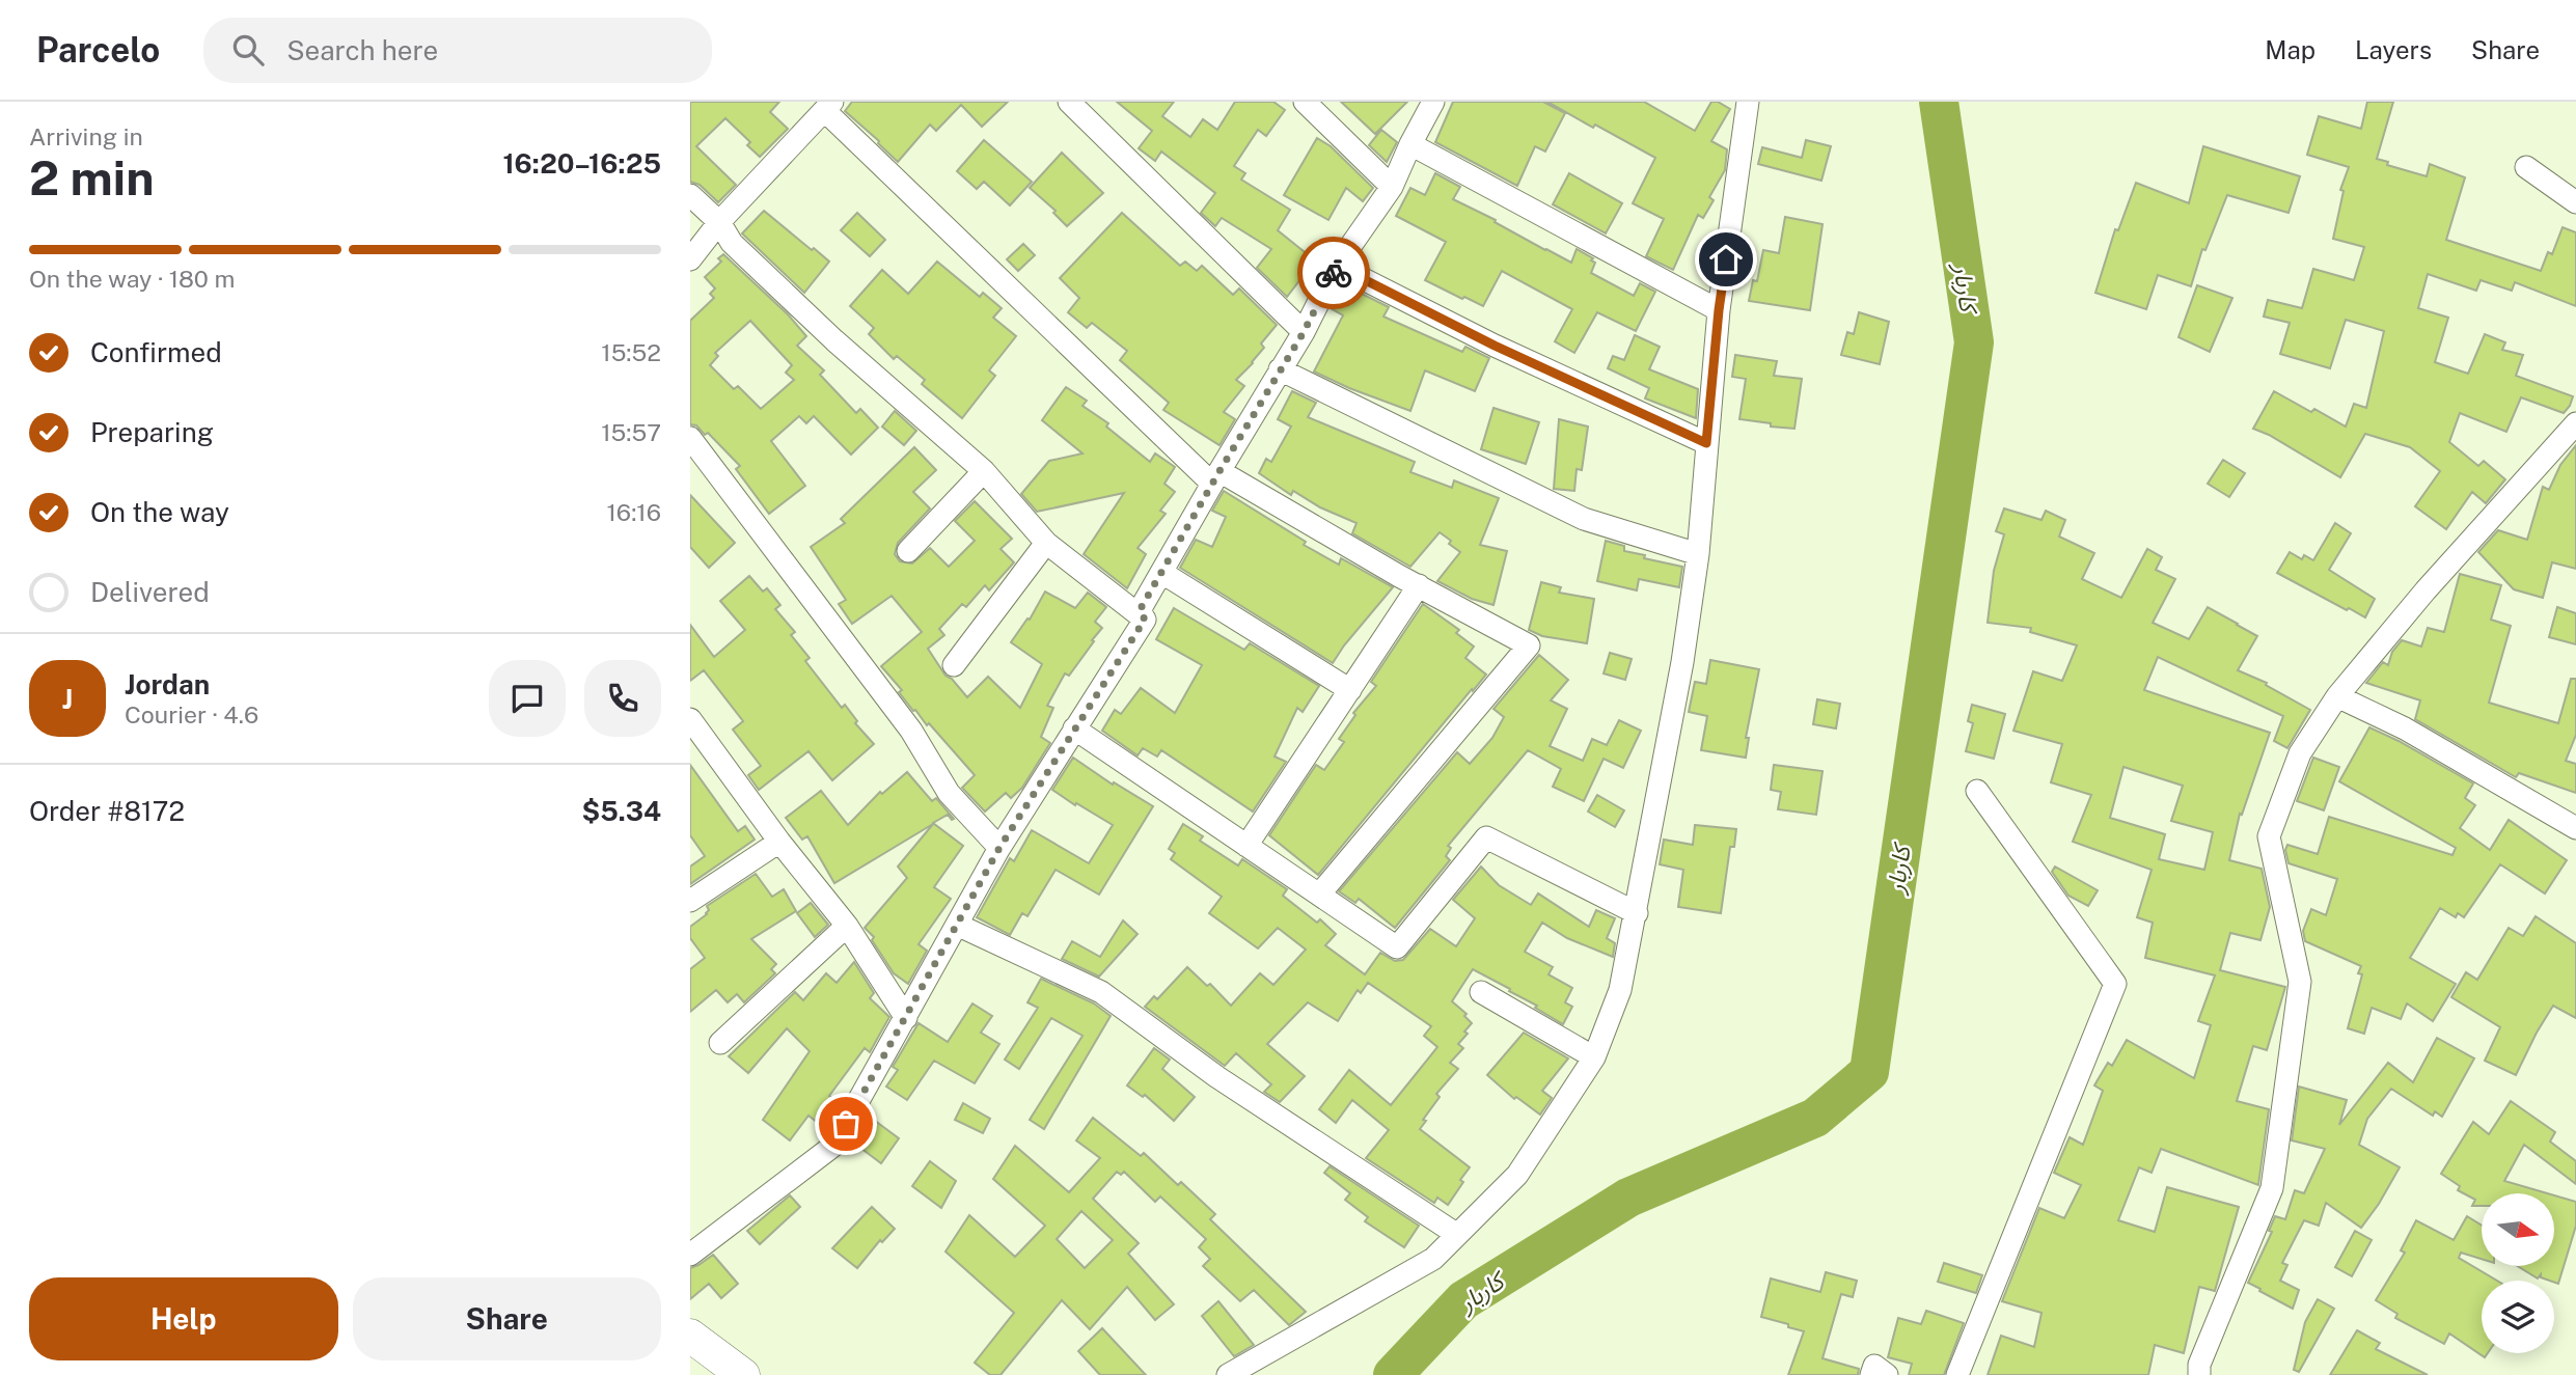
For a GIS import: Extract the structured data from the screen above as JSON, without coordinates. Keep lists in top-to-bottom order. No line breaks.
{"water":["کاربار"],"north":"right","page":{"header":"Parcelo","search":"Search here","nav":["Map","Layers","Share"],"heading":["2 min","Arriving in","16:20–16:25"],"panel":["Jordan","Courier · 4.6","Order #8172","$5.34"],"bar":"On the way · 180 m","list":[["Confirmed","15:52"],["Preparing","15:57"],["On the way","16:16"],"Delivered"],"round":"J","buttons":["Help","Share"]}}
